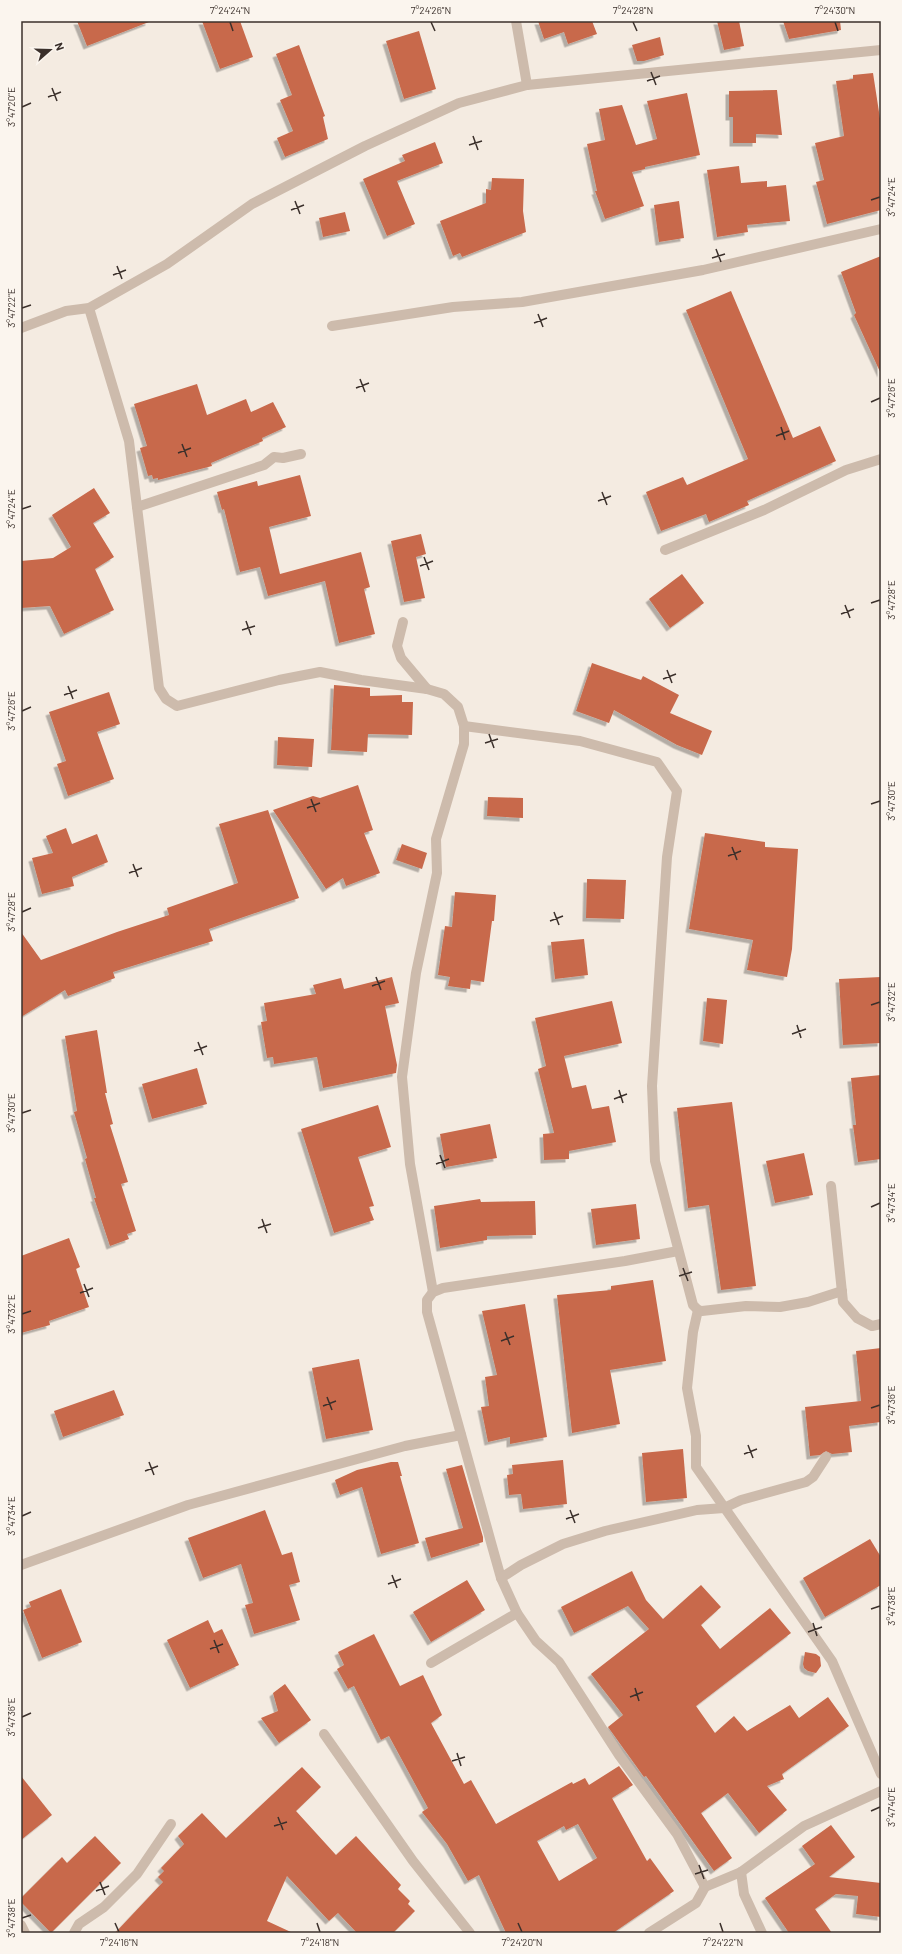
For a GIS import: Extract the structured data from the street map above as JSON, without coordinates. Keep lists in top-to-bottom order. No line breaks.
{"north":"right","coordinates":["7°24'24\"N","7°24'26\"N","7°24'28\"N","7°24'30\"N","3°47'20\"E","3°47'24\"E","3°47'22\"E","3°47'26\"E","3°47'28\"E","3°47'30\"E","3°47'32\"E","3°47'34\"E","3°47'36\"E","3°47'38\"E","3°47'40\"E","7°24'16\"N","7°24'18\"N","7°24'20\"N","7°24'22\"N"]}
